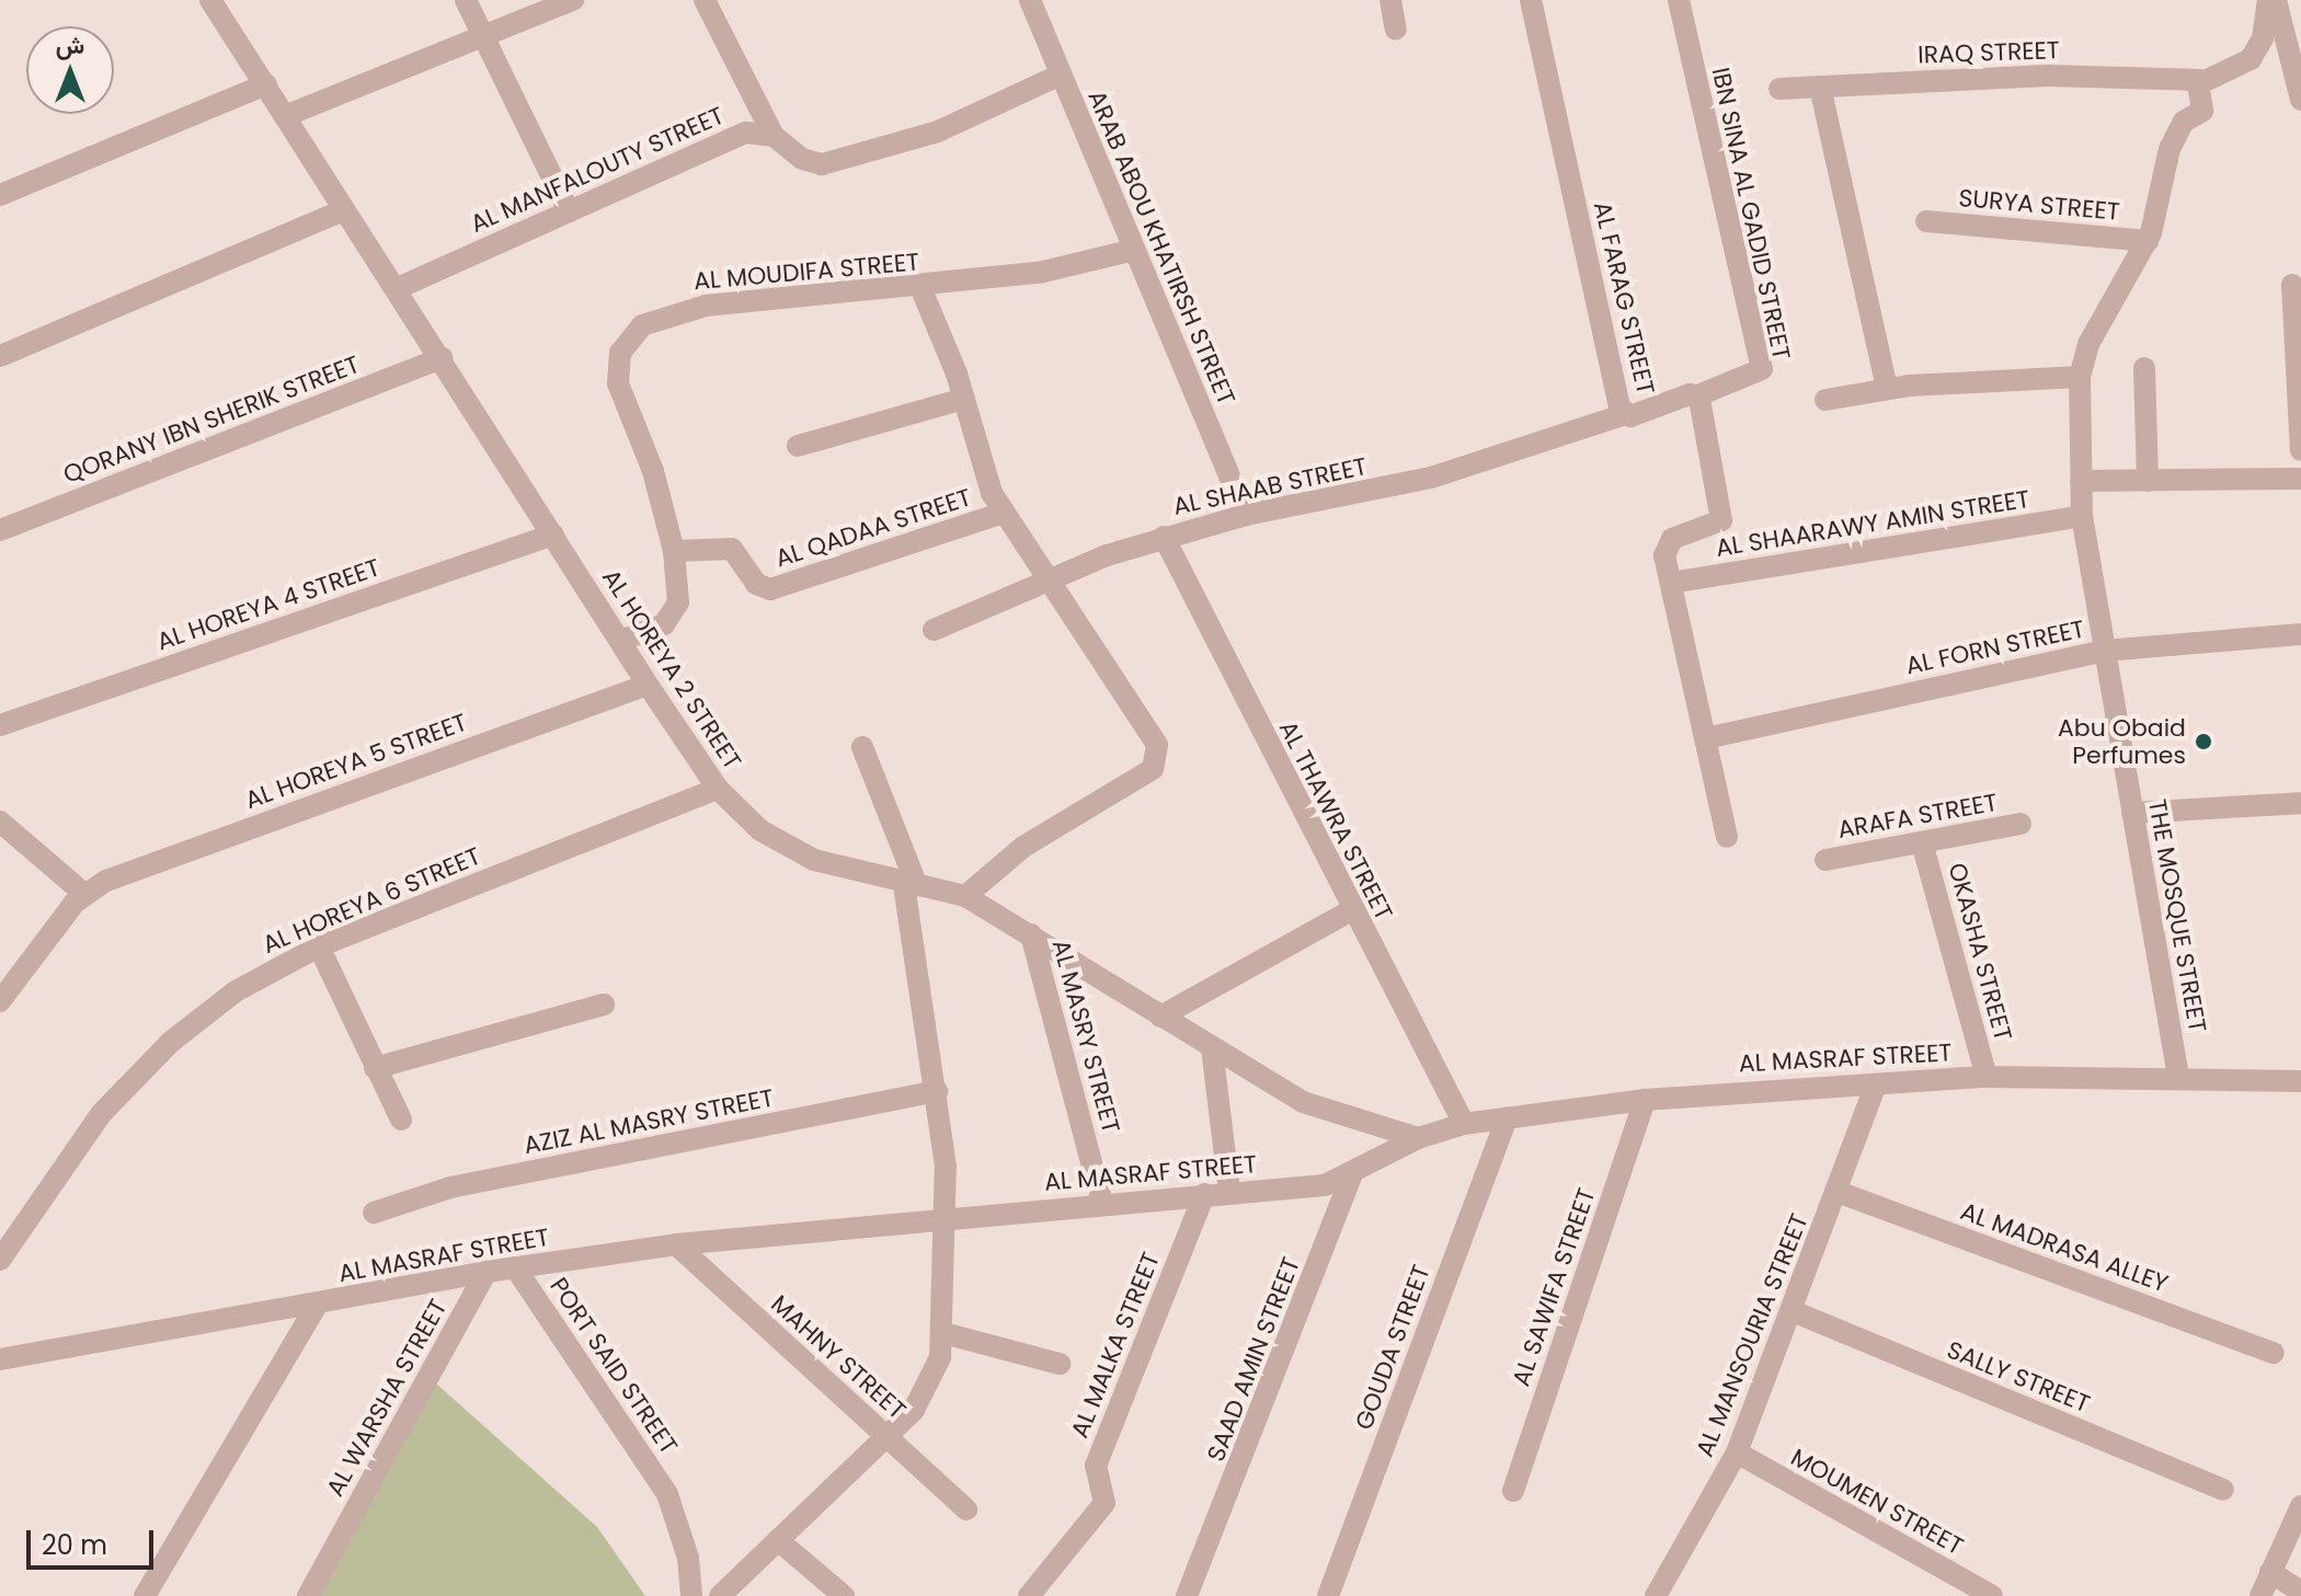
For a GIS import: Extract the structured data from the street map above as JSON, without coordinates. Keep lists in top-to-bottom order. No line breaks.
{"streets":{"street":["IRAQ STREET","AL MANFALOUTY STREET","SURYA STREET","IBN SINA AL GADID STREET","ARAB ABOU KHATIRSH STREET","AL MOUDIFA STREET","AL FARAG STREET","QORANY IBN SHERIK STREET","AL SHAAB STREET","AL SHAARAWY AMIN STREET","AL QADAA STREET","AL HOREYA 4 STREET","AL FORN STREET","AL HOREYA 2 STREET","AL HOREYA 5 STREET","ARAFA STREET","AL THAWRA STREET","AL HOREYA 6 STREET","THE MOSQUE STREET","OKASHA STREET","AL MASRY STREET","AL MASRAF STREET","AZIZ AL MASRY STREET","AL MADRASA ALLEY","AL SAWIFA STREET","AL MANSOURIA STREET","AL MALKA STREET","GOUDA STREET","MAHNY STREET","SAAD AMIN STREET","PORT SAID STREET","SALLY STREET","AL WARSHA STREET","MOUMEN STREET"]},"crossings":[["IRAQ STREET","THE MOSQUE STREET"],["AL MANFALOUTY STREET","AL HOREYA 2 STREET"],["SURYA STREET","THE MOSQUE STREET"],["IBN SINA AL GADID STREET","AL FARAG STREET"],["ARAB ABOU KHATIRSH STREET","AL MOUDIFA STREET"],["ARAB ABOU KHATIRSH STREET","AL SHAAB STREET"],["AL MOUDIFA STREET","AL QADAA STREET"],["AL MOUDIFA STREET","AL HOREYA 2 STREET"],["AL FARAG STREET","AL SHAAB STREET"],["QORANY IBN SHERIK STREET","AL HOREYA 2 STREET"],["AL SHAAB STREET","AL THAWRA STREET"],["AL SHAARAWY AMIN STREET","THE MOSQUE STREET"],["AL HOREYA 4 STREET","AL HOREYA 2 STREET"],["AL FORN STREET","THE MOSQUE STREET"],["AL HOREYA 2 STREET","AL HOREYA 5 STREET"],["AL HOREYA 2 STREET","AL HOREYA 6 STREET"],["AL HOREYA 2 STREET","AL MASRY STREET"],["AL HOREYA 2 STREET","AL MASRAF STREET"],["ARAFA STREET","OKASHA STREET"],["AL THAWRA STREET","AL MASRAF STREET"],["THE MOSQUE STREET","AL MASRAF STREET"],["OKASHA STREET","AL MASRAF STREET"],["AL MASRY STREET","AL MASRAF STREET"],["AL MASRAF STREET","AL SAWIFA STREET"],["AL MASRAF STREET","AL MANSOURIA STREET"],["AL MASRAF STREET","AL MALKA STREET"],["AL MASRAF STREET","GOUDA STREET"],["AL MASRAF STREET","MAHNY STREET"],["AL MASRAF STREET","SAAD AMIN STREET"],["AL MASRAF STREET","PORT SAID STREET"],["AL MASRAF STREET","AL WARSHA STREET"],["AL MADRASA ALLEY","AL MANSOURIA STREET"],["AL MANSOURIA STREET","SALLY STREET"],["AL MANSOURIA STREET","MOUMEN STREET"]],"places":["Abu Obaid Perfumes"],"scale_bar":"20 m","north":"top"}
